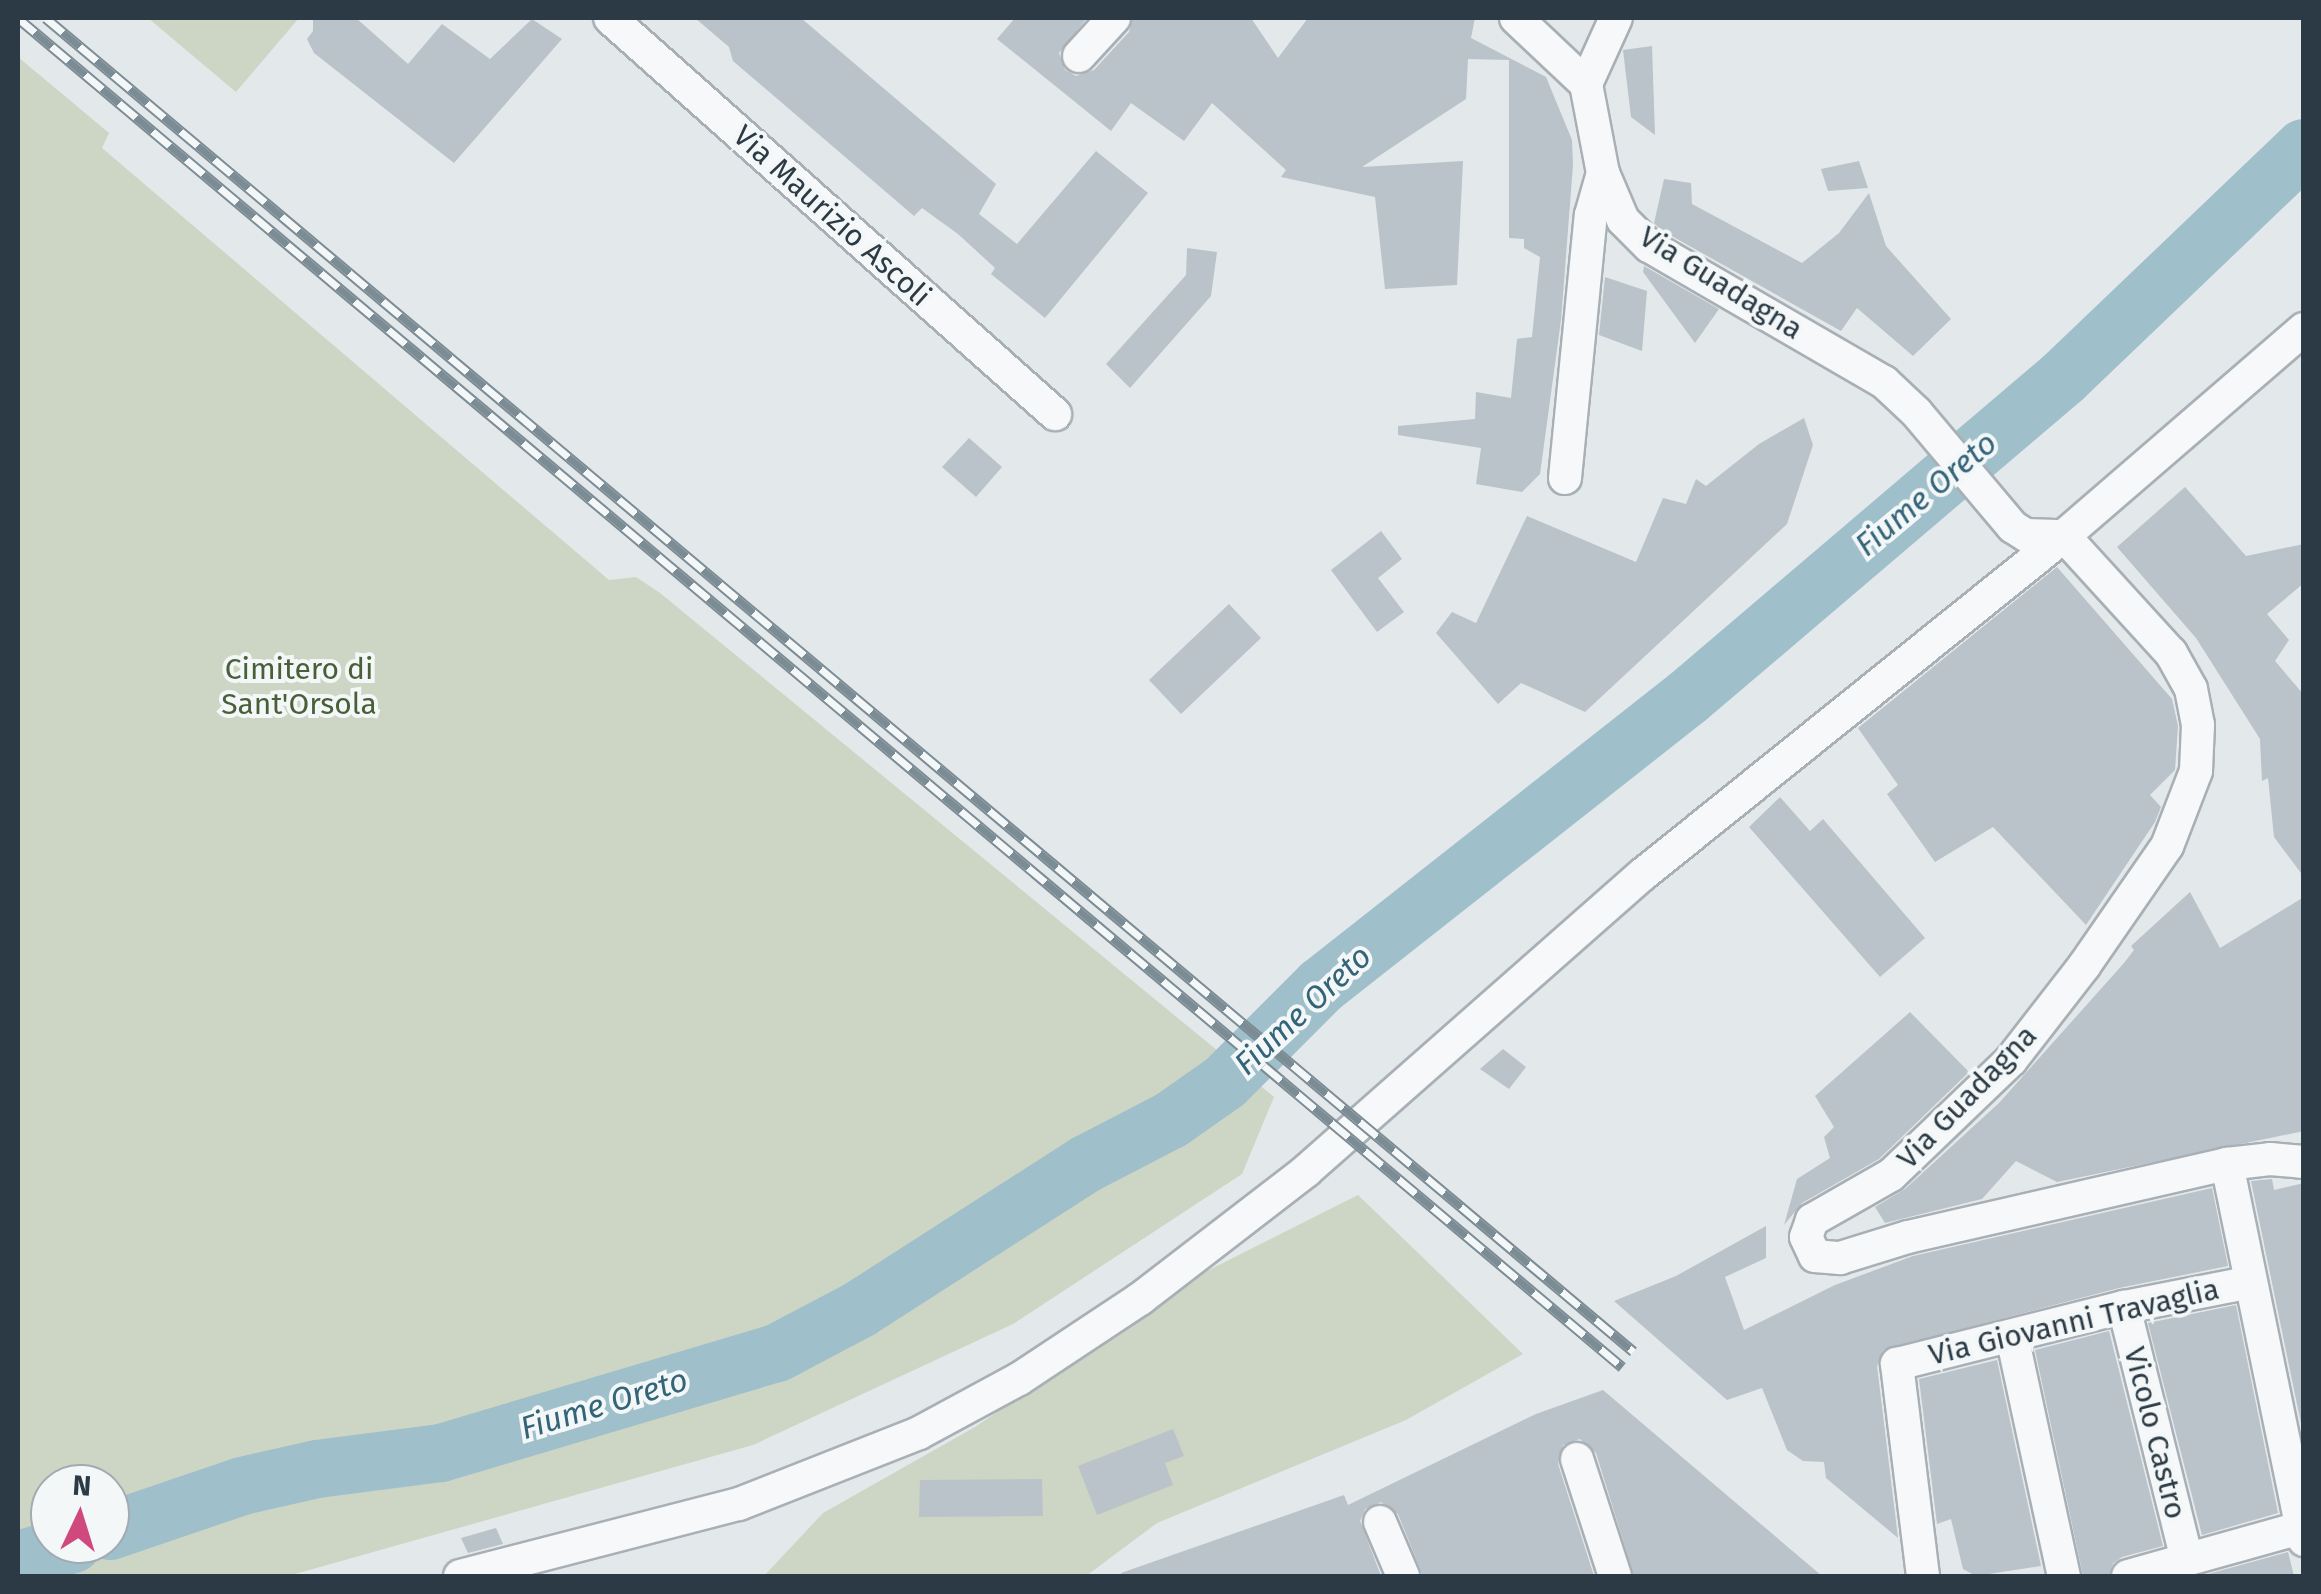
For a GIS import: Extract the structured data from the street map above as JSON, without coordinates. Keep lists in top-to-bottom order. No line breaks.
{"streets":{"street":["Via Maurizio Ascoli","Via Guadagna","Via Giovanni Travaglia","Vicolo Castro"]},"crossings":[["Via Giovanni Travaglia","Vicolo Castro"]],"water":["Fiume Oreto"],"parks":["Cimitero di Sant'Orsola"],"north":"top"}
